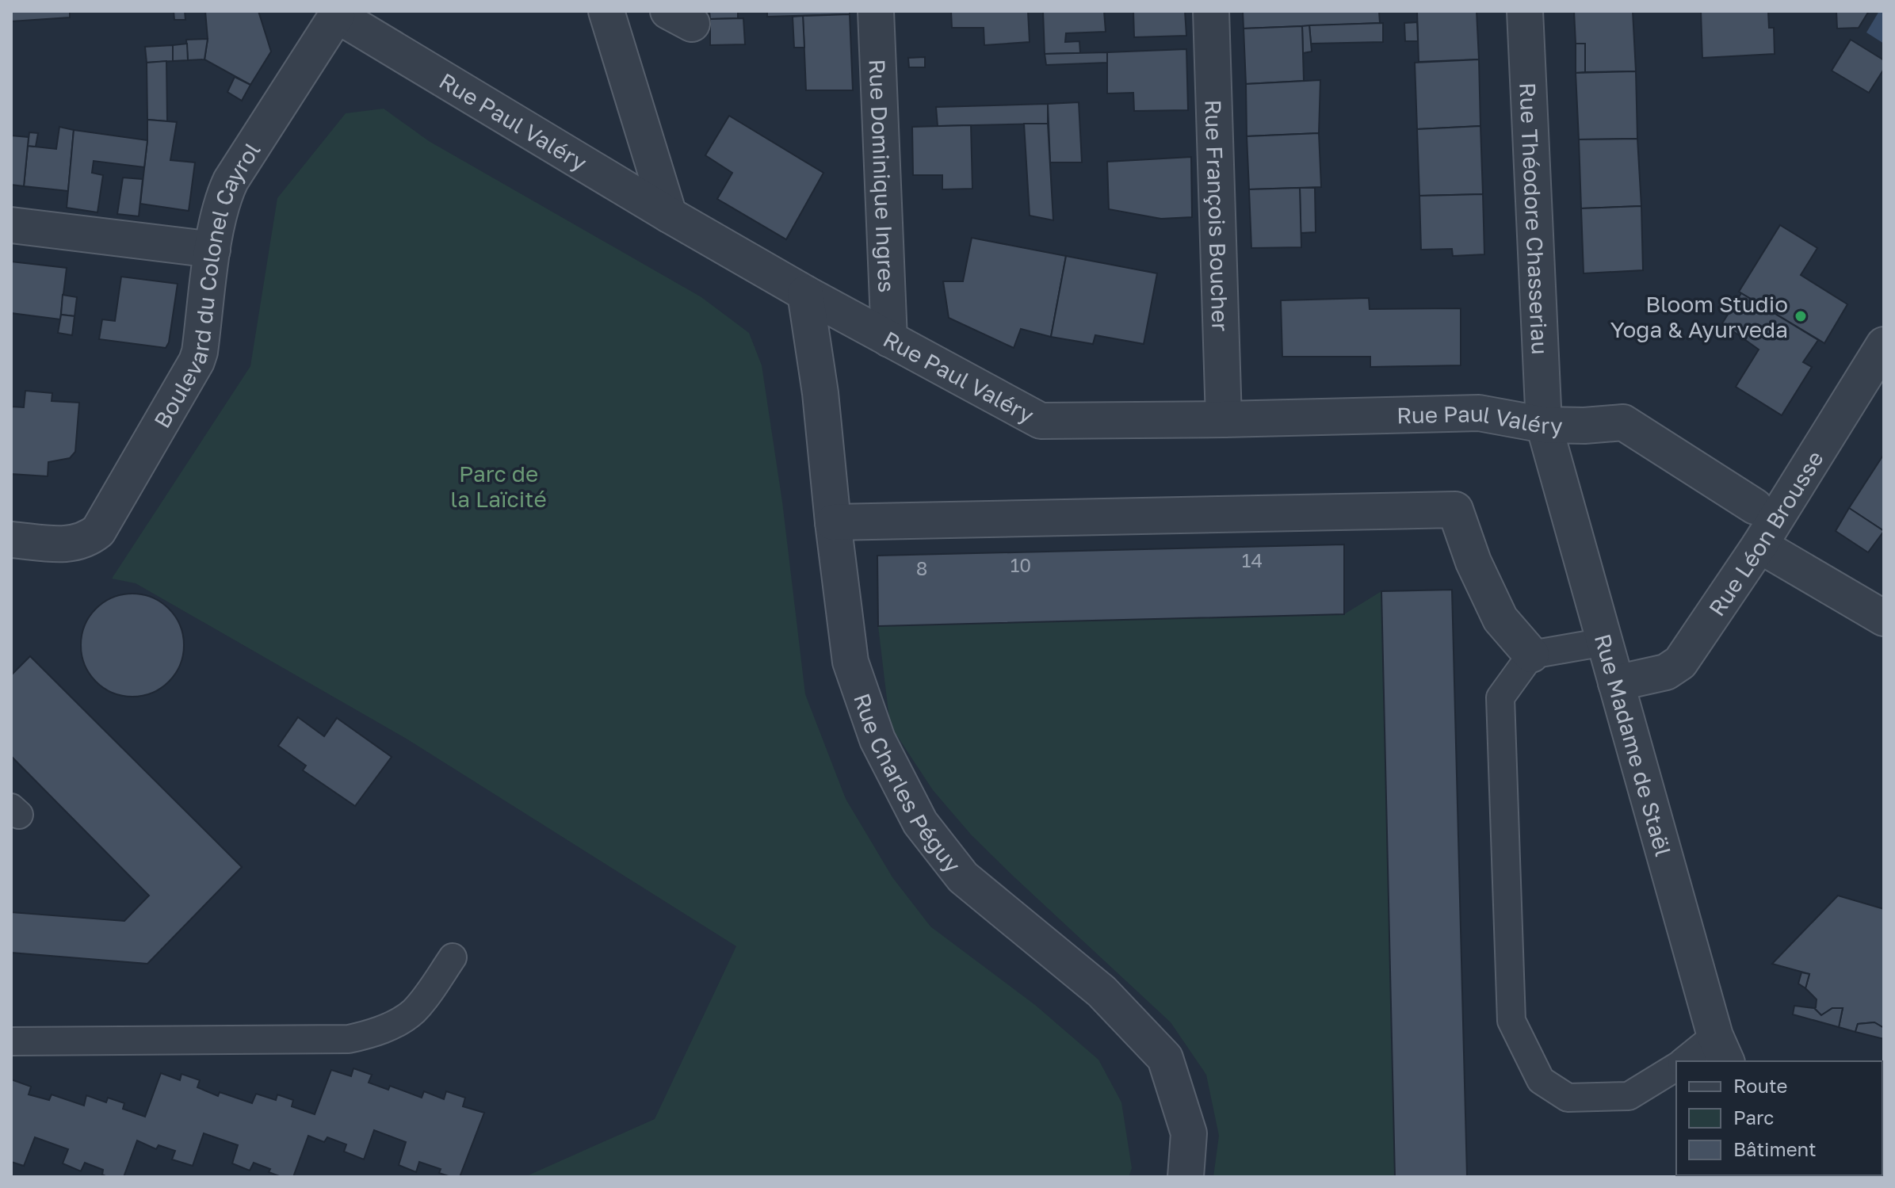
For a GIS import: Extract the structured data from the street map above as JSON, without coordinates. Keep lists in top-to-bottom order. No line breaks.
{"streets":{"street":["Rue Paul Valéry","Rue Dominique Ingres","Rue François Boucher","Rue Théodore Chasseriau","Boulevard du Colonel Cayrol","Rue Léon Brousse","Rue Madame de Staël","Rue Charles Péguy"]},"crossings":[["Rue Paul Valéry","Rue Dominique Ingres"],["Rue Paul Valéry","Rue François Boucher"],["Rue Paul Valéry","Rue Théodore Chasseriau"],["Rue Paul Valéry","Boulevard du Colonel Cayrol"],["Rue Paul Valéry","Rue Madame de Staël"],["Rue Paul Valéry","Rue Charles Péguy"],["Rue Théodore Chasseriau","Rue Madame de Staël"],["Rue Léon Brousse","Rue Madame de Staël"]],"parks":["Parc de la Laïcité"],"places":["Bloom Studio Yoga & Ayurveda"],"house_numbers":["14","10","8"],"legend":["Route","Parc","Bâtiment"]}
